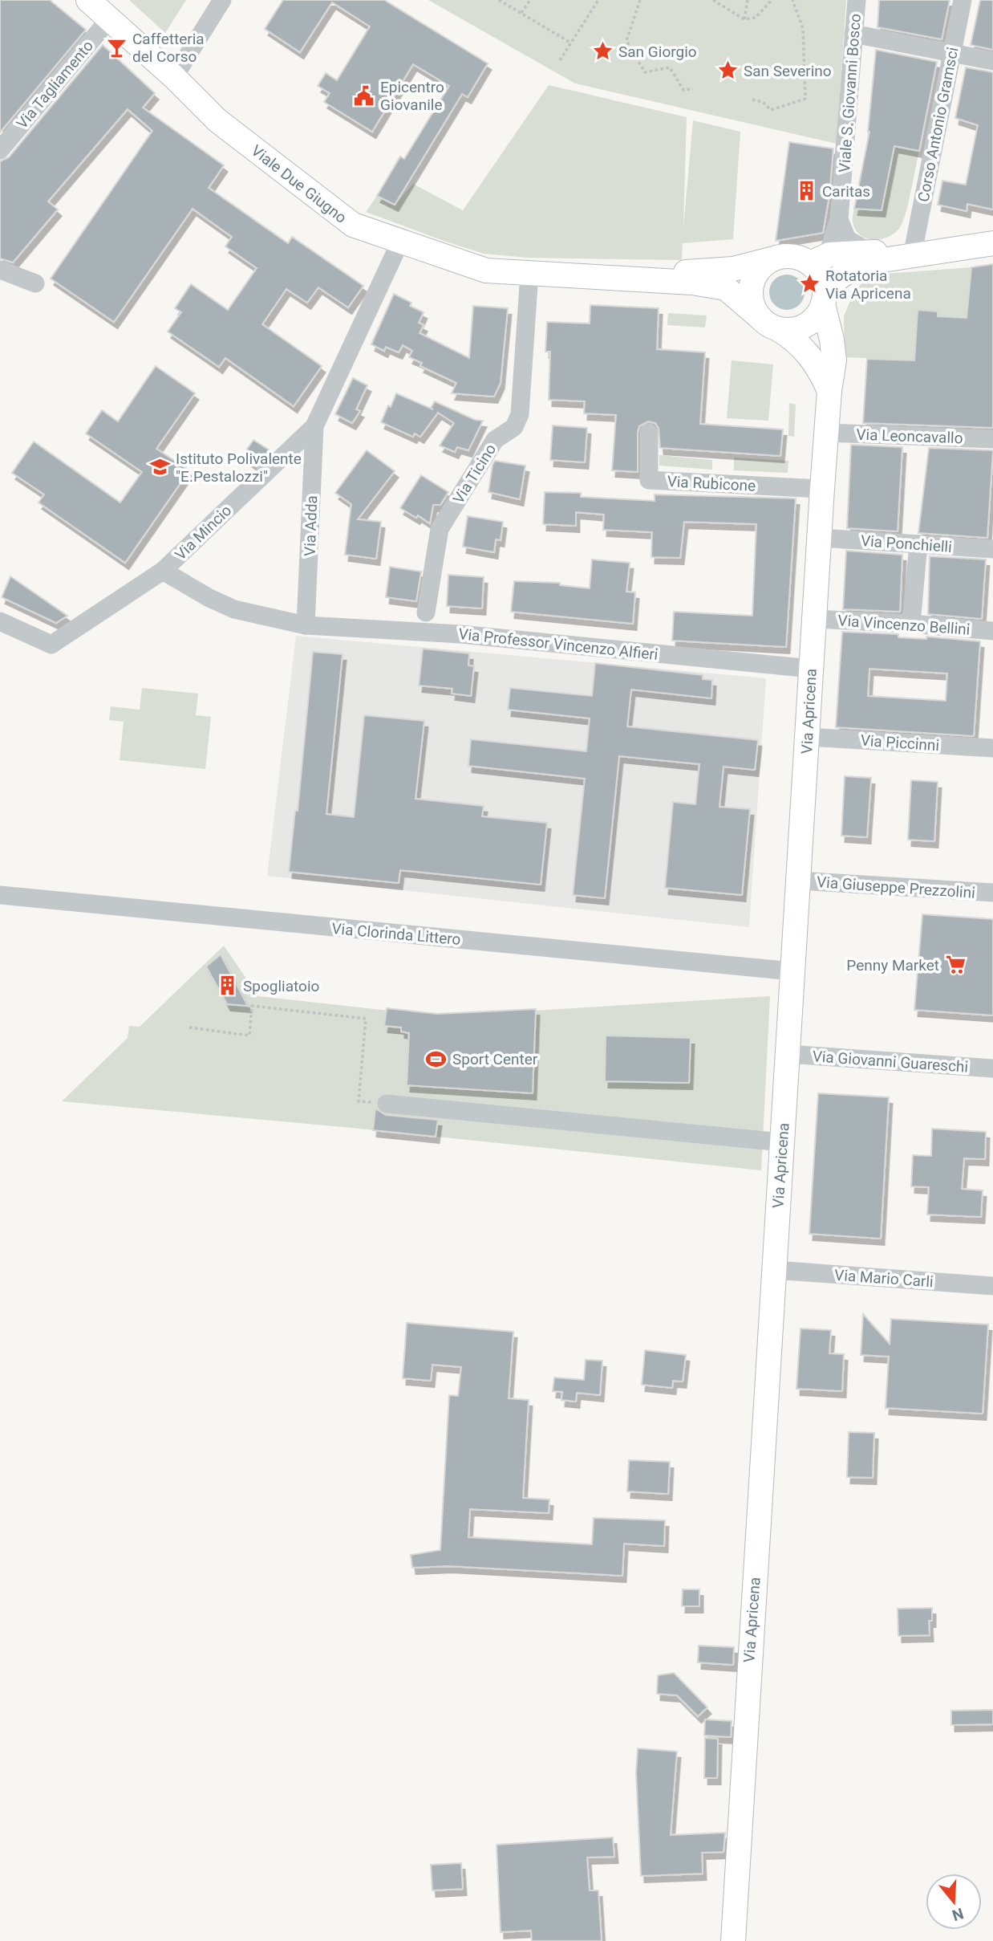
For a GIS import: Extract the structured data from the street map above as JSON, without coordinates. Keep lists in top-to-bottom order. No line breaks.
{"streets":{"main road":["Viale Due Giugno","Via Apricena"],"street":["Via Tagliamento","Viale S. Giovanni Bosco","Corso Antonio Gramsci","Via Leoncavallo","Via Ticino","Via Rubicone","Via Adda","Via Mincio","Via Ponchielli","Via Vincenzo Bellini","Via Professor Vincenzo Alfieri","Via Piccinni","Via Giuseppe Prezzolini","Via Clorinda Littero","Via Giovanni Guareschi","Via Mario Carli"]},"crossings":[["Via Tagliamento","Viale Due Giugno"],["Viale S. Giovanni Bosco","Viale Due Giugno"],["Viale S. Giovanni Bosco","Via Apricena"],["Corso Antonio Gramsci","Viale Due Giugno"],["Viale Due Giugno","Via Ticino"],["Viale Due Giugno","Via Mincio"],["Viale Due Giugno","Via Apricena"],["Via Leoncavallo","Via Apricena"],["Via Rubicone","Via Apricena"],["Via Adda","Via Mincio"],["Via Adda","Via Professor Vincenzo Alfieri"],["Via Mincio","Via Professor Vincenzo Alfieri"],["Via Ponchielli","Via Apricena"],["Via Vincenzo Bellini","Via Apricena"],["Via Professor Vincenzo Alfieri","Via Apricena"],["Via Apricena","Via Piccinni"],["Via Apricena","Via Giuseppe Prezzolini"],["Via Apricena","Via Clorinda Littero"],["Via Apricena","Via Giovanni Guareschi"],["Via Apricena","Via Mario Carli"]],"places":{"bar":["Caffetteria del Corso"],"place":["San Giorgio","San Severino","Rotatoria Via Apricena"],"public building":["Epicentro Giovanile"],"building":["Caritas","Spogliatoio"],"school or university":["Istituto Polivalente \"E.Pestalozzi\""],"supermarket":["Penny Market"],"sports":["Sport Center"]},"north":"bottom"}
